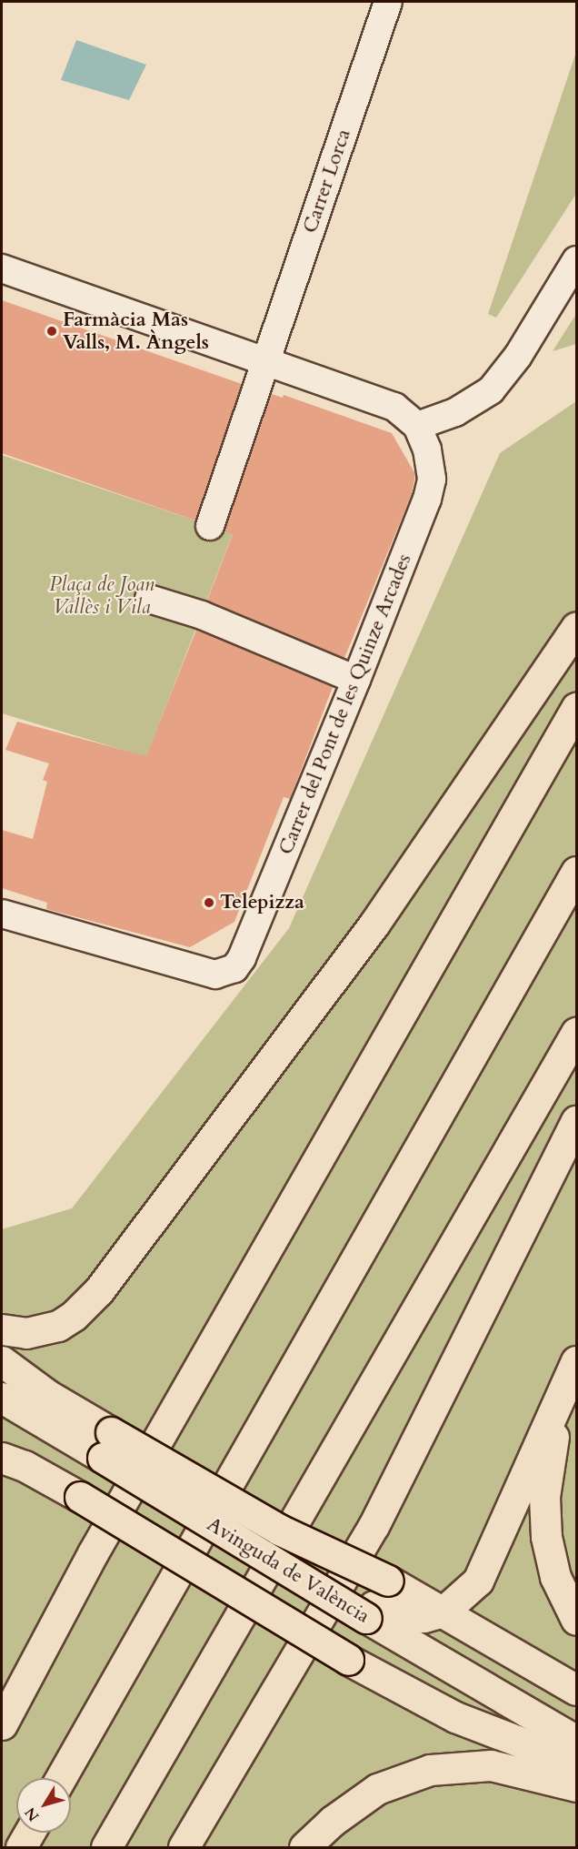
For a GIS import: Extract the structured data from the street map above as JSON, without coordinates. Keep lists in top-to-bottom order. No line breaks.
{"streets":{"main road":["Avinguda de València"],"street":["Carrer Lorca","Carrer del Pont de les Quinze Arcades"]},"parks":["Plaça de Joan Vallès i Vila"],"places":["Farmàcia Mas Valls, M. Àngels","Telepizza"],"north":"bottom left"}
